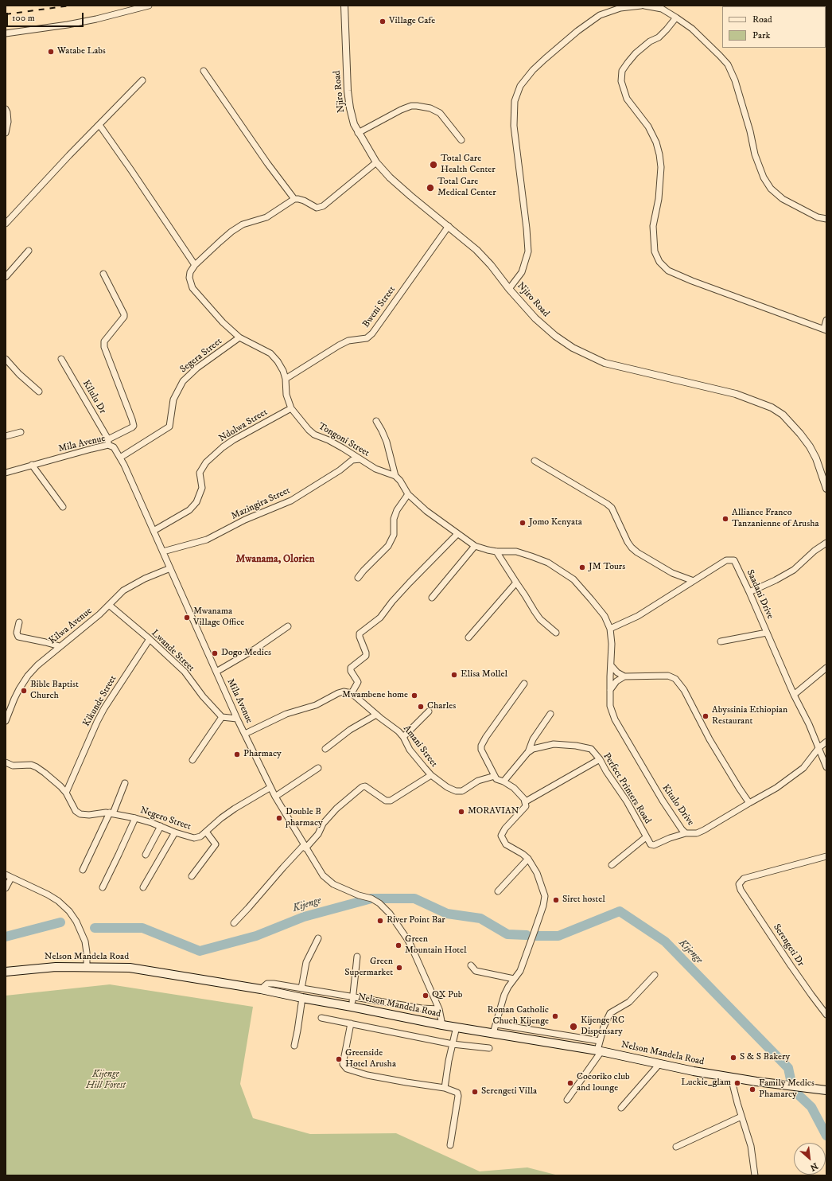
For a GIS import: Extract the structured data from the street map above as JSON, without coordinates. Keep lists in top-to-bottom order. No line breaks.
{"streets":{"main road":["Nelson Mandela Road"],"street":["Njiro Road","Bweni Street","Segera Street","Kilulu Dr","Ndolwa Street","Tongoni Street","Mila Avenue","Mazingira Street","Saadani Drive","Kilwa Avenue","Lwande Street","Kikunde Street","Amani Street","Perfect Printers Road","Kitulo Drive","Negero Street","Serengeti Dr"]},"crossings":[["Njiro Road","Bweni Street"],["Bweni Street","Tongoni Street"],["Segera Street","Tongoni Street"],["Segera Street","Mila Avenue"],["Kilulu Dr","Mila Avenue"],["Ndolwa Street","Tongoni Street"],["Ndolwa Street","Mila Avenue"],["Tongoni Street","Mazingira Street"],["Mila Avenue","Mazingira Street"],["Mila Avenue","Kilwa Avenue"],["Mila Avenue","Negero Street"],["Mila Avenue","Nelson Mandela Road"],["Saadani Drive","Kitulo Drive"],["Kilwa Avenue","Lwande Street"],["Lwande Street","Kikunde Street"],["Kikunde Street","Negero Street"],["Perfect Printers Road","Kitulo Drive"]],"districts":["Mwanama, Olorien"],"water":["Kijenge"],"parks":["Kijenge Hill Forest"],"places":["Village Cafe","Watabe Labs","Total Care Health Center","Total Care Medical Center","Alliance Franco Tanzanienne of Arusha","Jomo Kenyata","JM Tours","Mwanama Village Office","Dogo Medics","Elisa Mollel","Bible Baptist Church","Mwambene home","Charles","Abyssinia Ethiopian Restaurant","Pharmacy","MORAVIAN","Double B pharmacy","Siret hostel","River Point Bar","Green Mountain Hotel","Green Supermarket","QX Pub","Roman Catholic Chuch Kijenge","Kijenge RC Dispensary","S & S Bakery","Greenside Hotel Arusha","Cocoriko club and lounge","Luckie_glam","Family Medics Phamarcy","Serengeti Villa"],"legend":["Road","Park"],"scale_bar":"100 m","north":"bottom right"}
